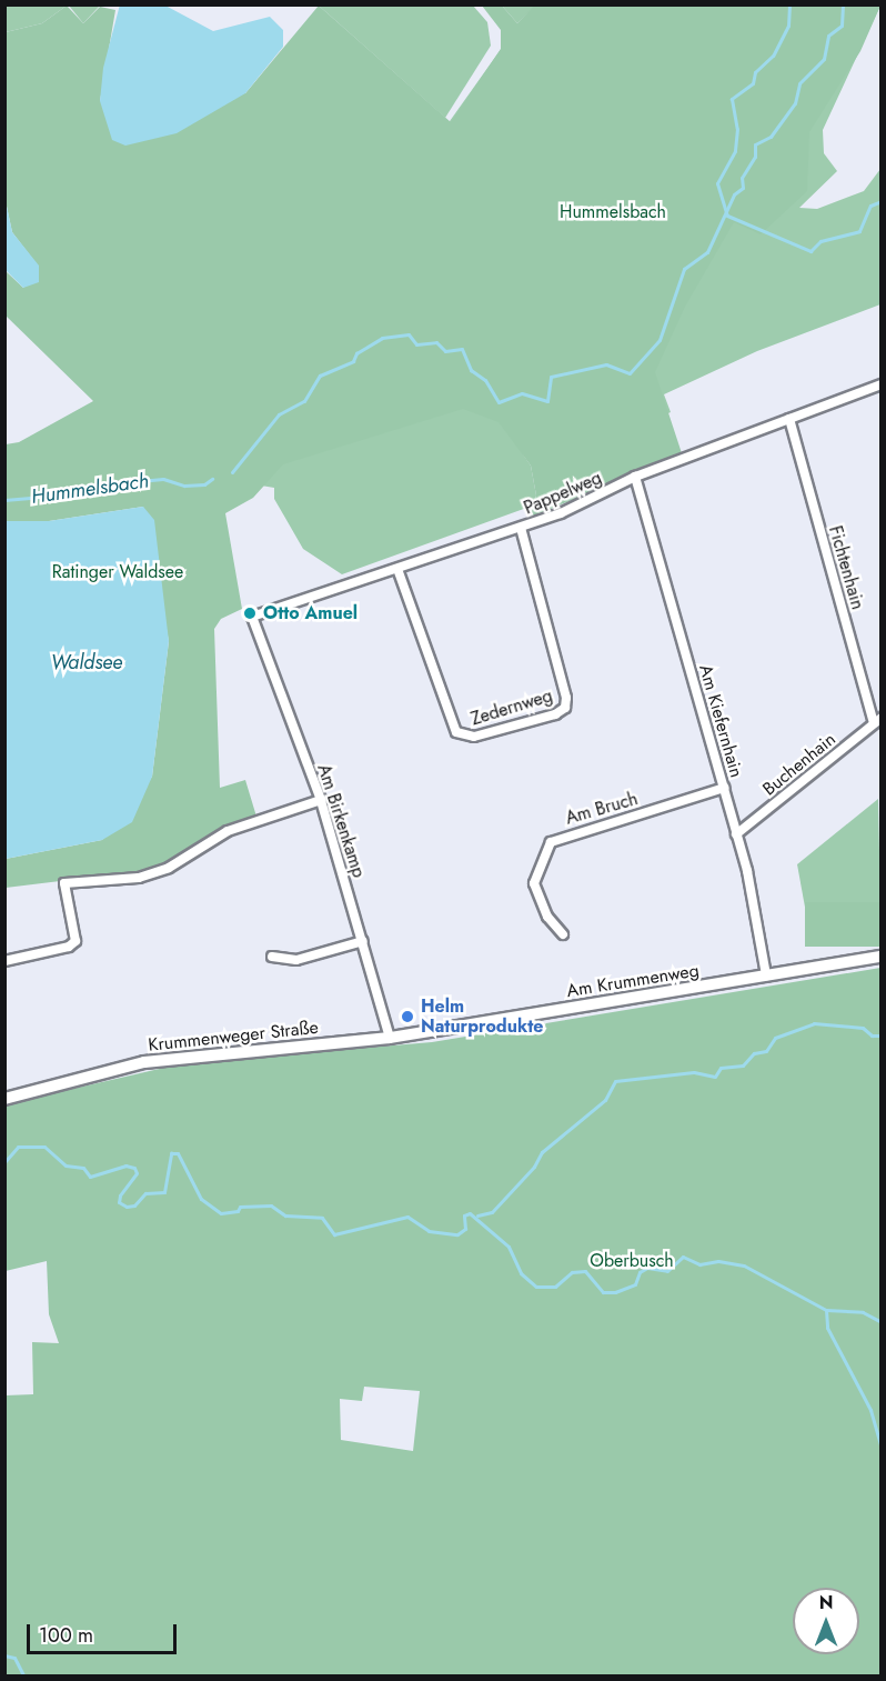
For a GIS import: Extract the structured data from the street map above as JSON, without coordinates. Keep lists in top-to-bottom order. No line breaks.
{"streets":{"main road":["Am Krummenweg","Krummenweger Straße"],"street":["Pappelweg","Fichtenhain","Zedernweg","Am Kiefernhain","Buchenhain","Am Bruch","Am Birkenkamp"]},"crossings":[["Pappelweg","Fichtenhain"],["Pappelweg","Zedernweg"],["Pappelweg","Am Kiefernhain"],["Pappelweg","Am Birkenkamp"],["Fichtenhain","Buchenhain"],["Am Kiefernhain","Buchenhain"],["Am Kiefernhain","Am Bruch"],["Am Kiefernhain","Am Krummenweg"],["Am Birkenkamp","Am Krummenweg"],["Am Birkenkamp","Krummenweger Straße"],["Am Krummenweg","Krummenweger Straße"]],"water":["Hummelsbach","Waldsee"],"parks":["Hummelsbach","Ratinger Waldsee","Oberbusch"],"places":["Otto Amuel","Helm Naturprodukte"],"scale_bar":"100 m","north":"top"}
